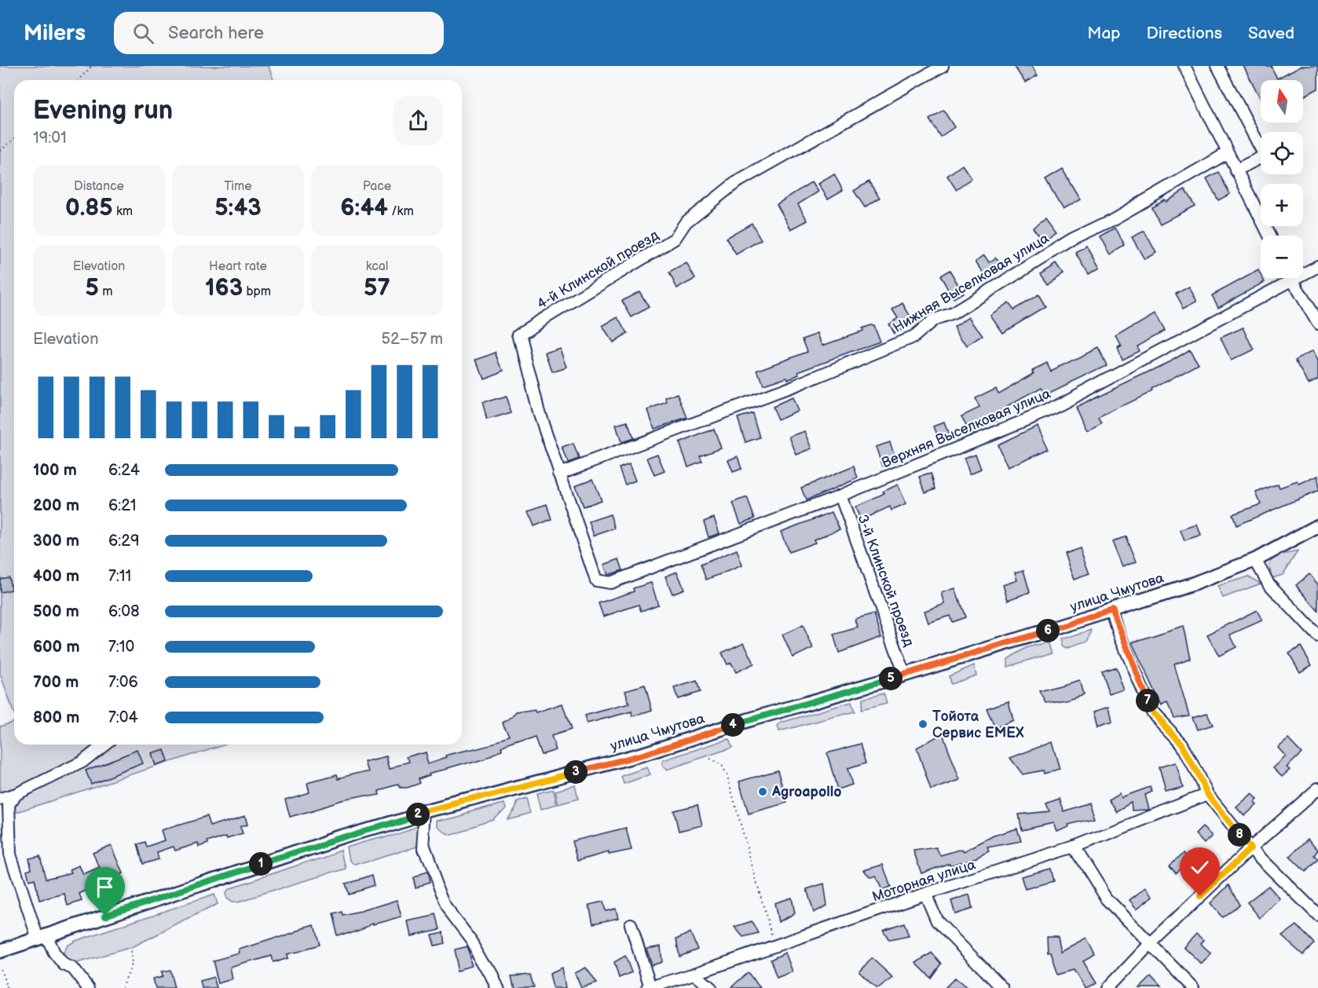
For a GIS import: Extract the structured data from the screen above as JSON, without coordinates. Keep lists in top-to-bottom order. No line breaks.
{"streets":{"main road":["улица Чмутова"],"street":["4-й Клинской проезд","Нижняя Выселковая улица","Верхняя Выселковая улица","3-й Клинской проезд","Моторная улица"]},"crossings":[["4-й Клинской проезд","Нижняя Выселковая улица"],["4-й Клинской проезд","Верхняя Выселковая улица"],["Верхняя Выселковая улица","3-й Клинской проезд"],["3-й Клинской проезд","улица Чмутова"]],"places":["Тойота Сервис EMEX","Agroapollo"],"north":"top","page":{"header":"Milers","search":"Search here","nav":["Map","Directions","Saved"],"map_buttons":["+","−"],"heading":["Evening run","19:01"],"stats":[["Distance","0.85 km"],["Time","5:43"],["Pace","6:44 /km"],["Elevation","5 m"],["Heart rate","163 bpm"],["kcal","57"]],"chart":["Elevation","52–57 m"],"list":[{"name":"100 m","note":"6:24"},{"name":"200 m","note":"6:21"},{"name":"300 m","note":"6:29"},{"name":"400 m","note":"7:11"},{"name":"500 m","note":"6:08"},{"name":"600 m","note":"7:10"},{"name":"700 m","note":"7:06"},{"name":"800 m","note":"7:04"}],"pins":["6","5","7","4","3","2","8","1"]}}
